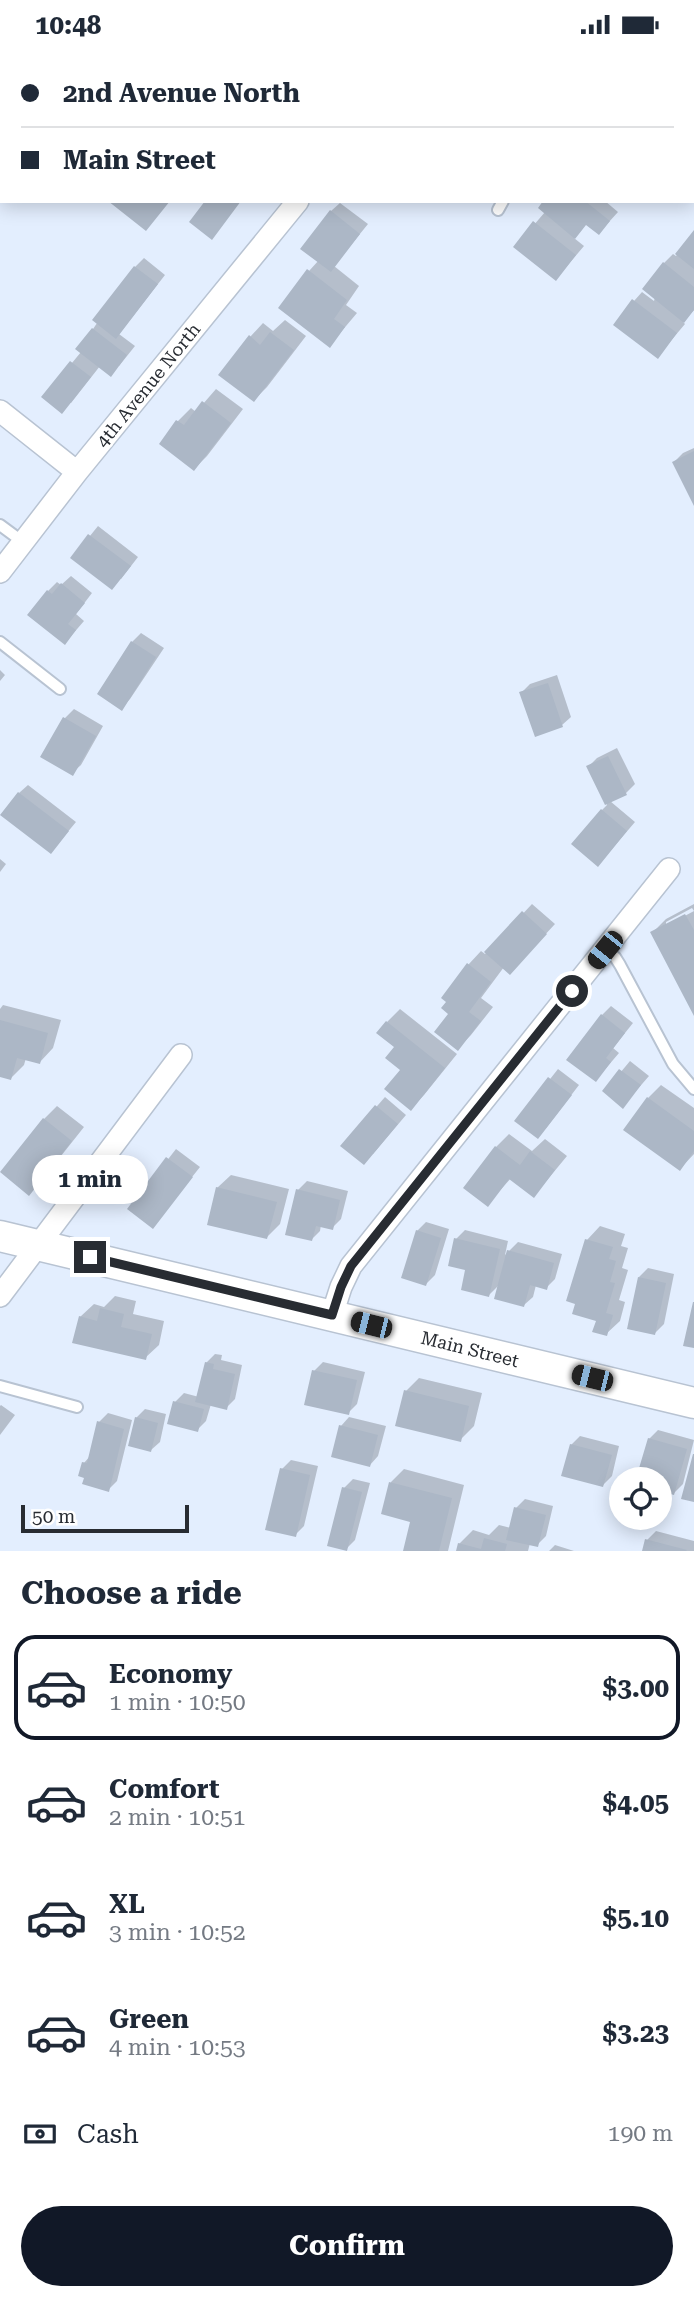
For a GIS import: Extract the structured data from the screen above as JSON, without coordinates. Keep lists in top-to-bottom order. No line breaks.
{"streets":{"street":["4th Avenue North","Main Street"]},"scale_bar":"50 m","page":{"status":"10:48","banner":["2nd Avenue North","Main Street"],"bubble":"1 min","scale":"50 m","heading":"Choose a ride","list":[{"name":"Economy","note":"1 min · 10:50","value":"$3.00"},{"name":"Comfort","note":"2 min · 10:51","value":"$4.05"},{"name":"XL","note":"3 min · 10:52","value":"$5.10"},{"name":"Green","note":"4 min · 10:53","value":"$3.23"}],"pay":["Cash","190 m"],"buttons":"Confirm"}}
